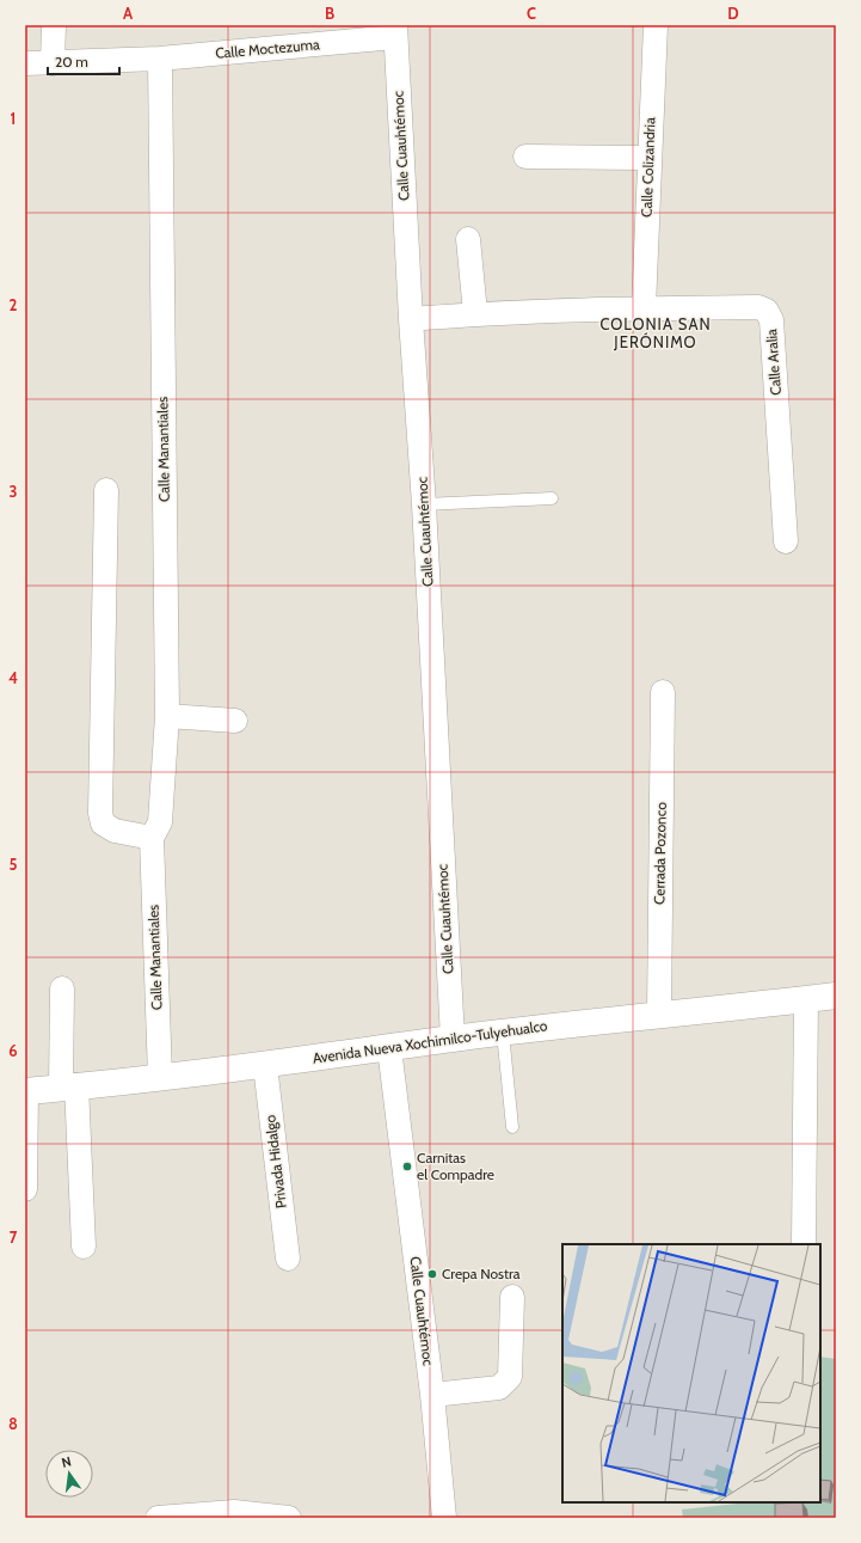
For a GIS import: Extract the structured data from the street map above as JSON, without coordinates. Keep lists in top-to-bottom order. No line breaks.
{"streets":{"main road":["Avenida Nueva Xochimilco-Tulyehualco"],"street":["Calle Moctezuma","Calle Cuauhtémoc","Calle Colizandria","Calle Aralia","Calle Manantiales","Cerrada Pozonco","Privada Hidalgo"]},"crossings":[["Calle Moctezuma","Calle Cuauhtémoc"],["Calle Moctezuma","Calle Manantiales"],["Calle Cuauhtémoc","Calle Aralia"],["Calle Cuauhtémoc","Avenida Nueva Xochimilco-Tulyehualco"],["Calle Colizandria","Calle Aralia"],["Calle Manantiales","Avenida Nueva Xochimilco-Tulyehualco"],["Cerrada Pozonco","Avenida Nueva Xochimilco-Tulyehualco"],["Avenida Nueva Xochimilco-Tulyehualco","Privada Hidalgo"]],"districts":["COLONIA SAN JERÓNIMO"],"places":["Carnitas el Compadre","Crepa Nostra"],"scale_bar":"20 m","north":"top","grid":{"columns":["A","B","C","D"],"rows":["1","2","3","4","5","6","7","8"]}}
